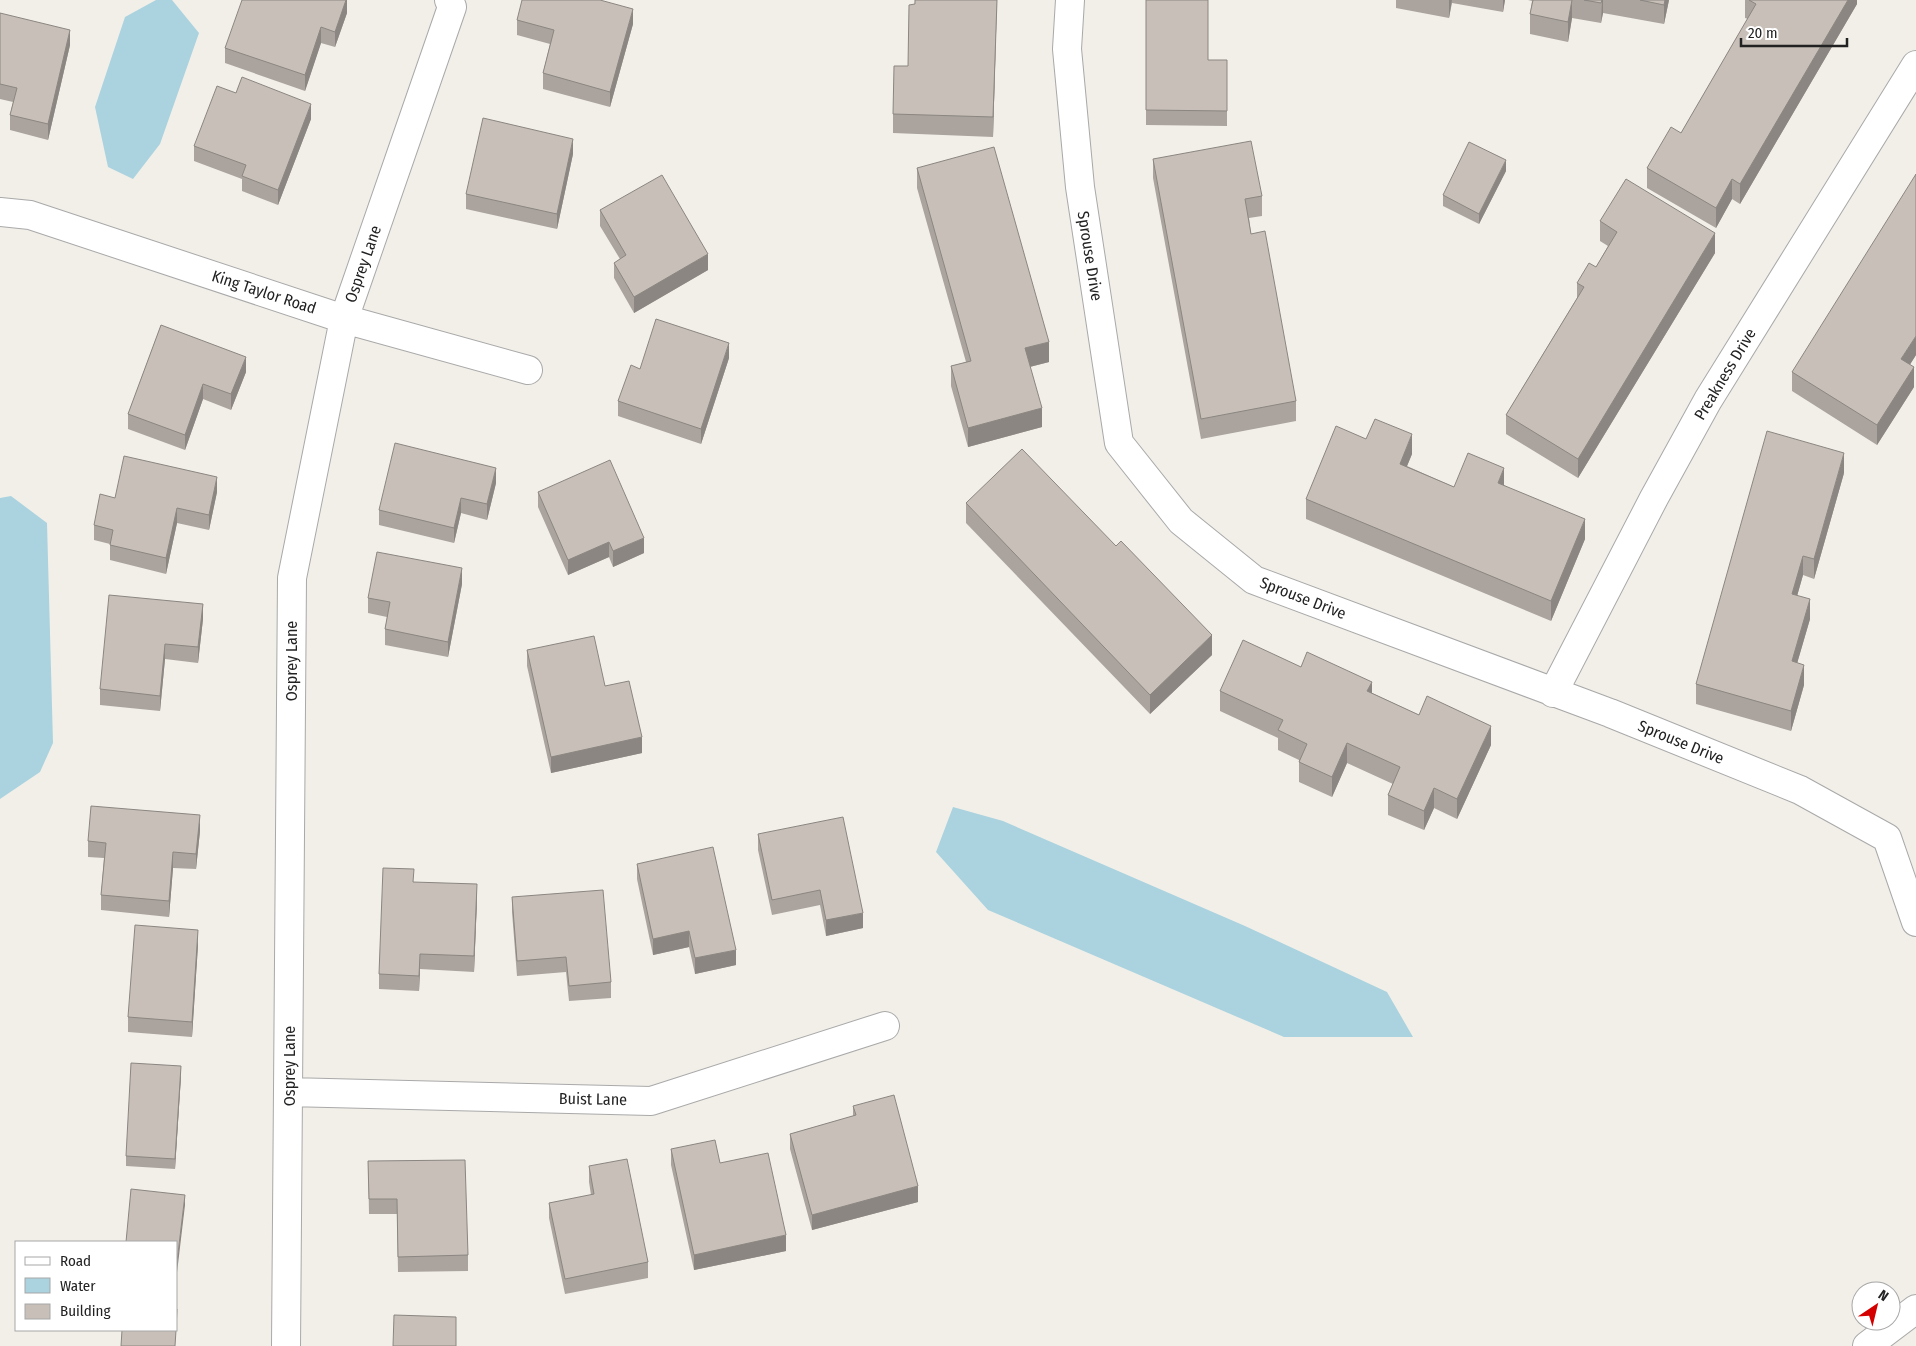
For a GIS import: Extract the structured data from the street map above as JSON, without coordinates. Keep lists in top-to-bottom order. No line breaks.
{"streets":{"street":["Sprouse Drive","Osprey Lane","King Taylor Road","Preakness Drive","Buist Lane"]},"crossings":[["Sprouse Drive","Preakness Drive"],["Osprey Lane","King Taylor Road"],["Osprey Lane","Buist Lane"]],"legend":["Road","Water","Building"],"scale_bar":"20 m","north":"top right"}
